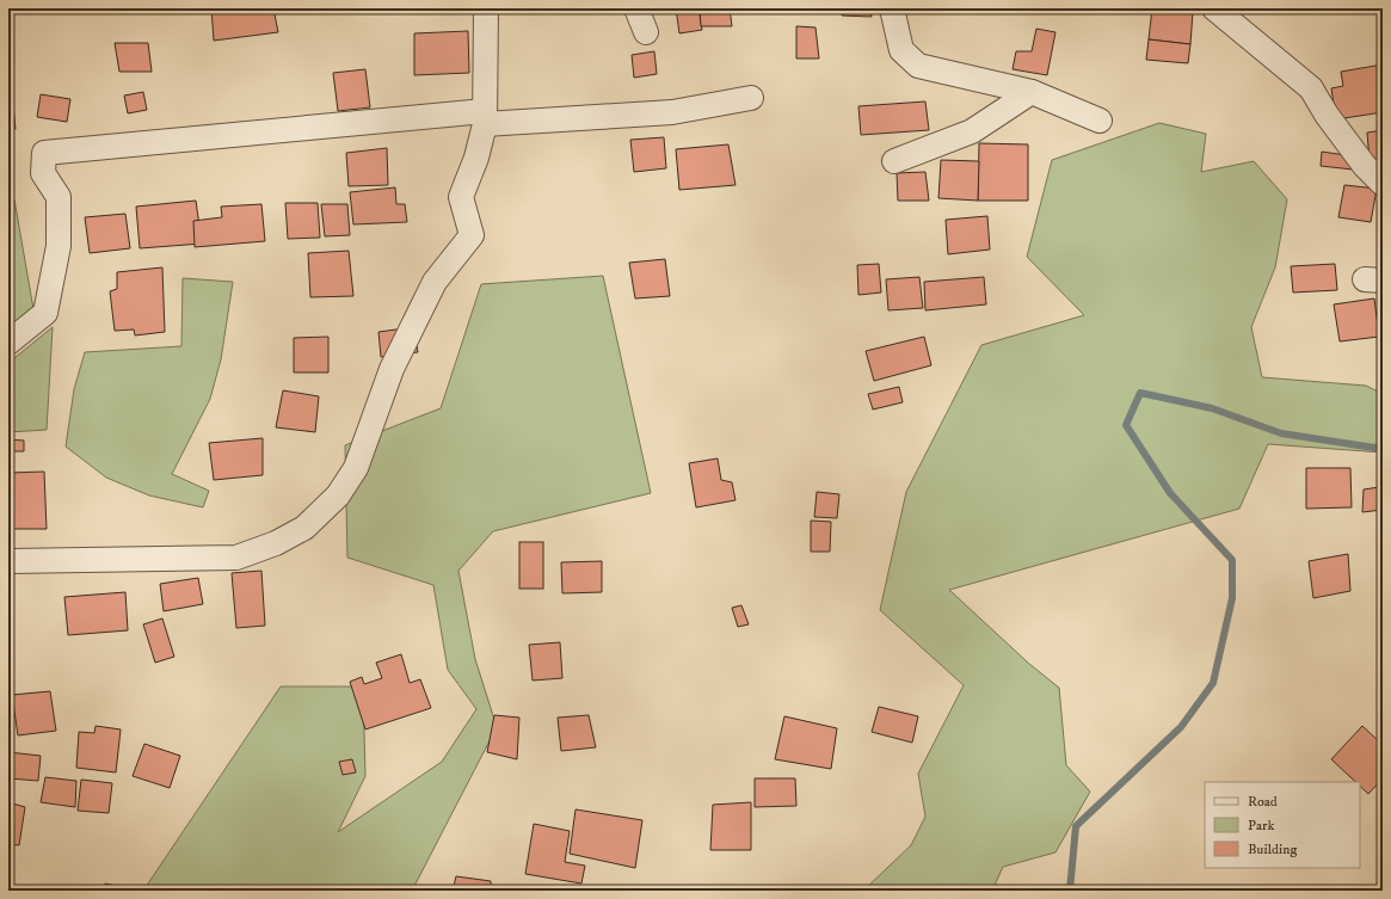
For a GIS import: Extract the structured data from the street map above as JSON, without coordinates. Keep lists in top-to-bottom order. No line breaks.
{"legend":["Road","Park","Building"]}
